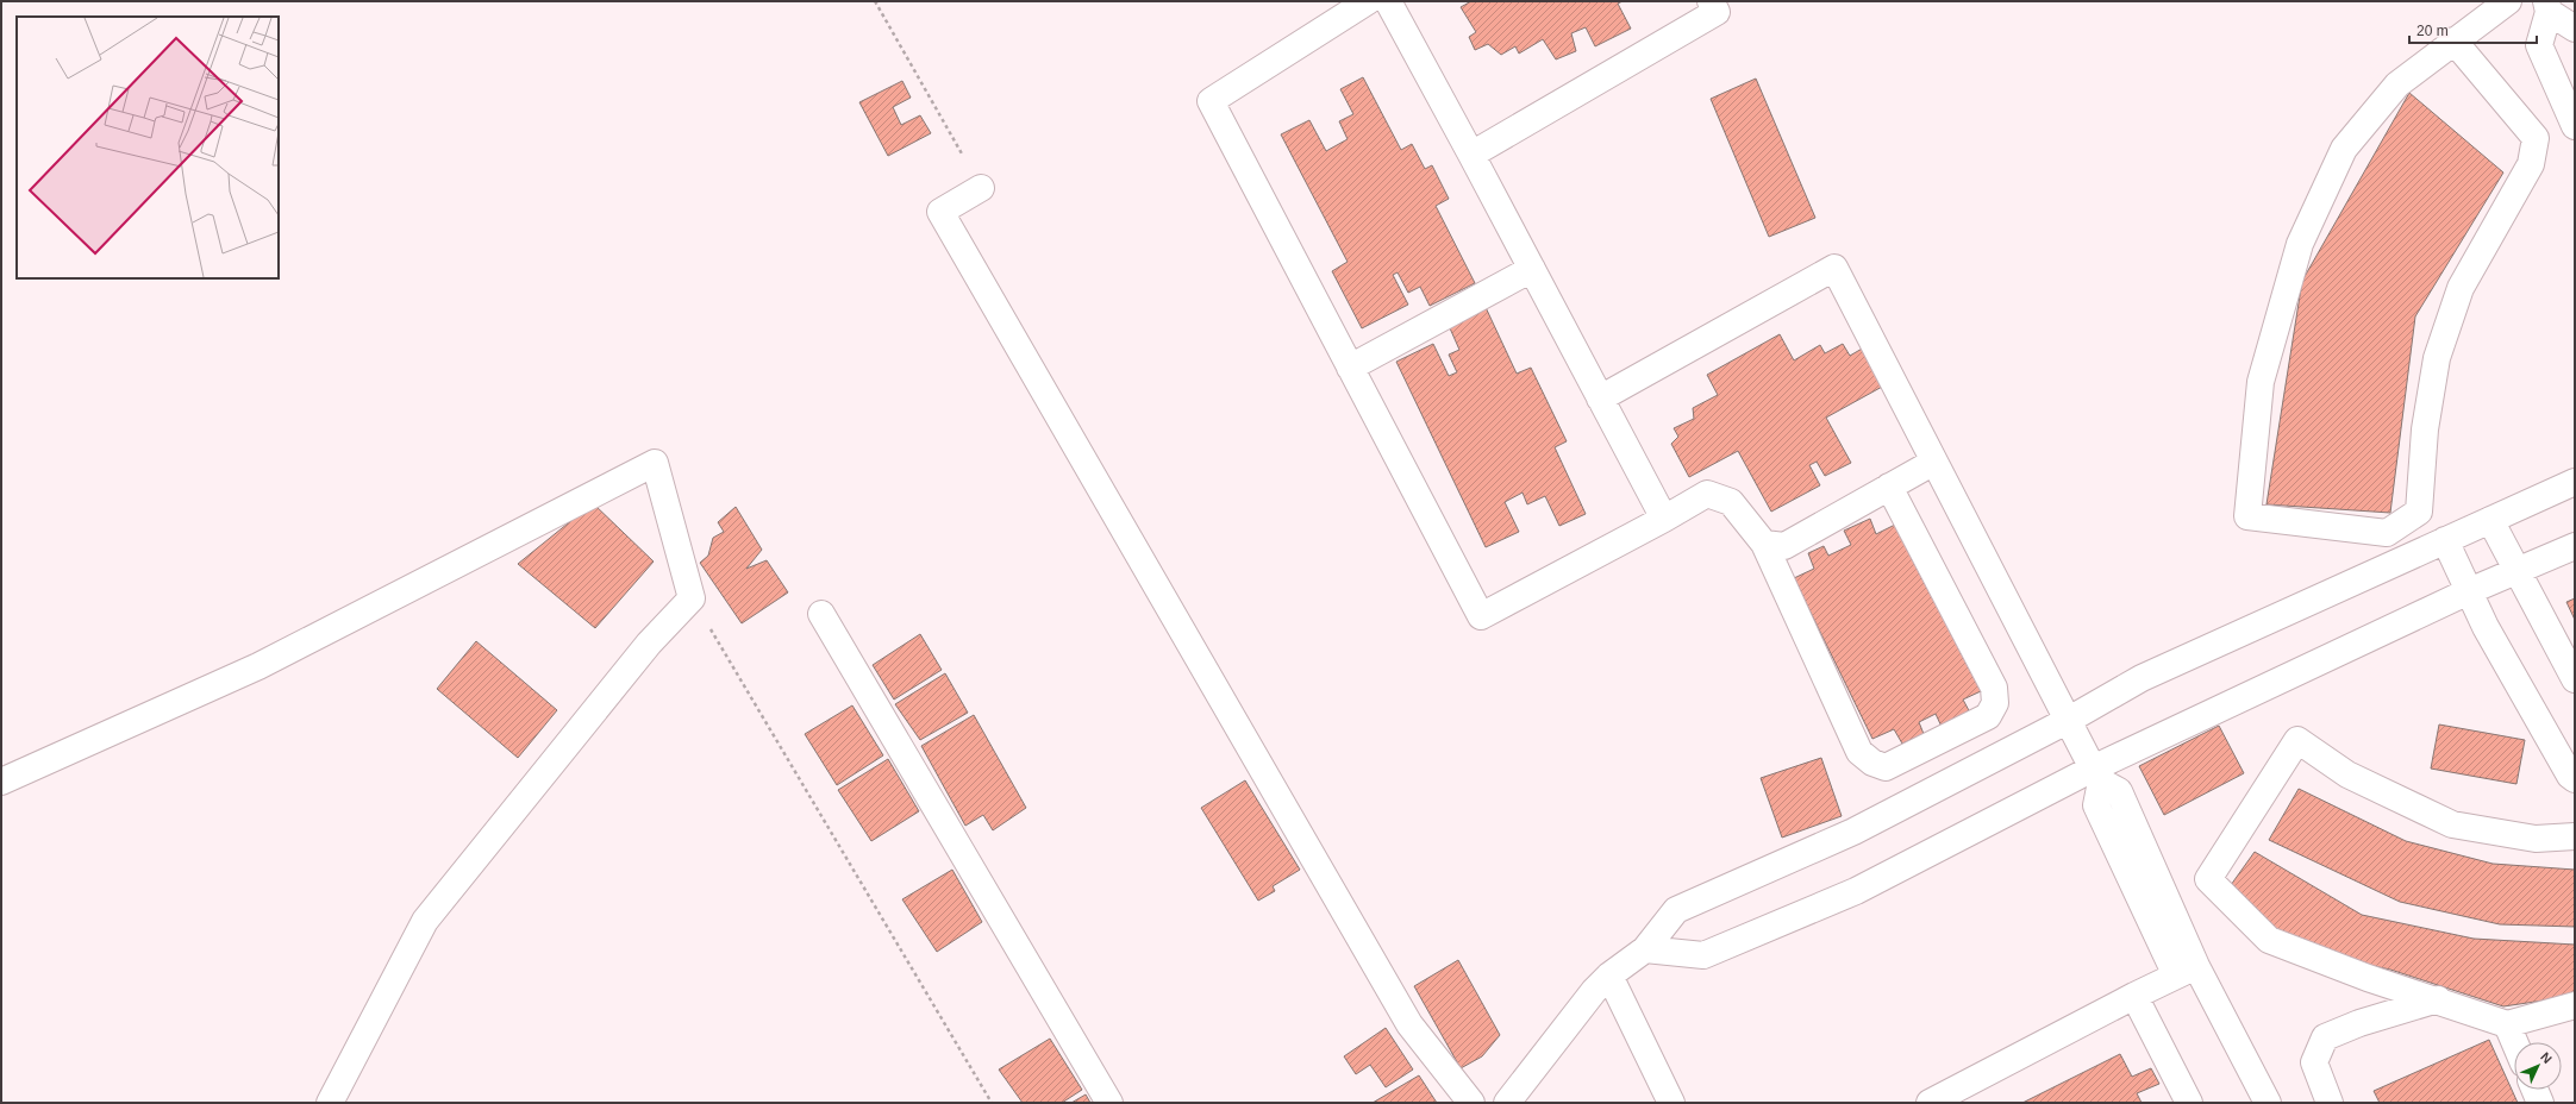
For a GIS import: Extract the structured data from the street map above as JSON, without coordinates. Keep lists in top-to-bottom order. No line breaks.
{"scale_bar":"20 m","north":"top right"}
